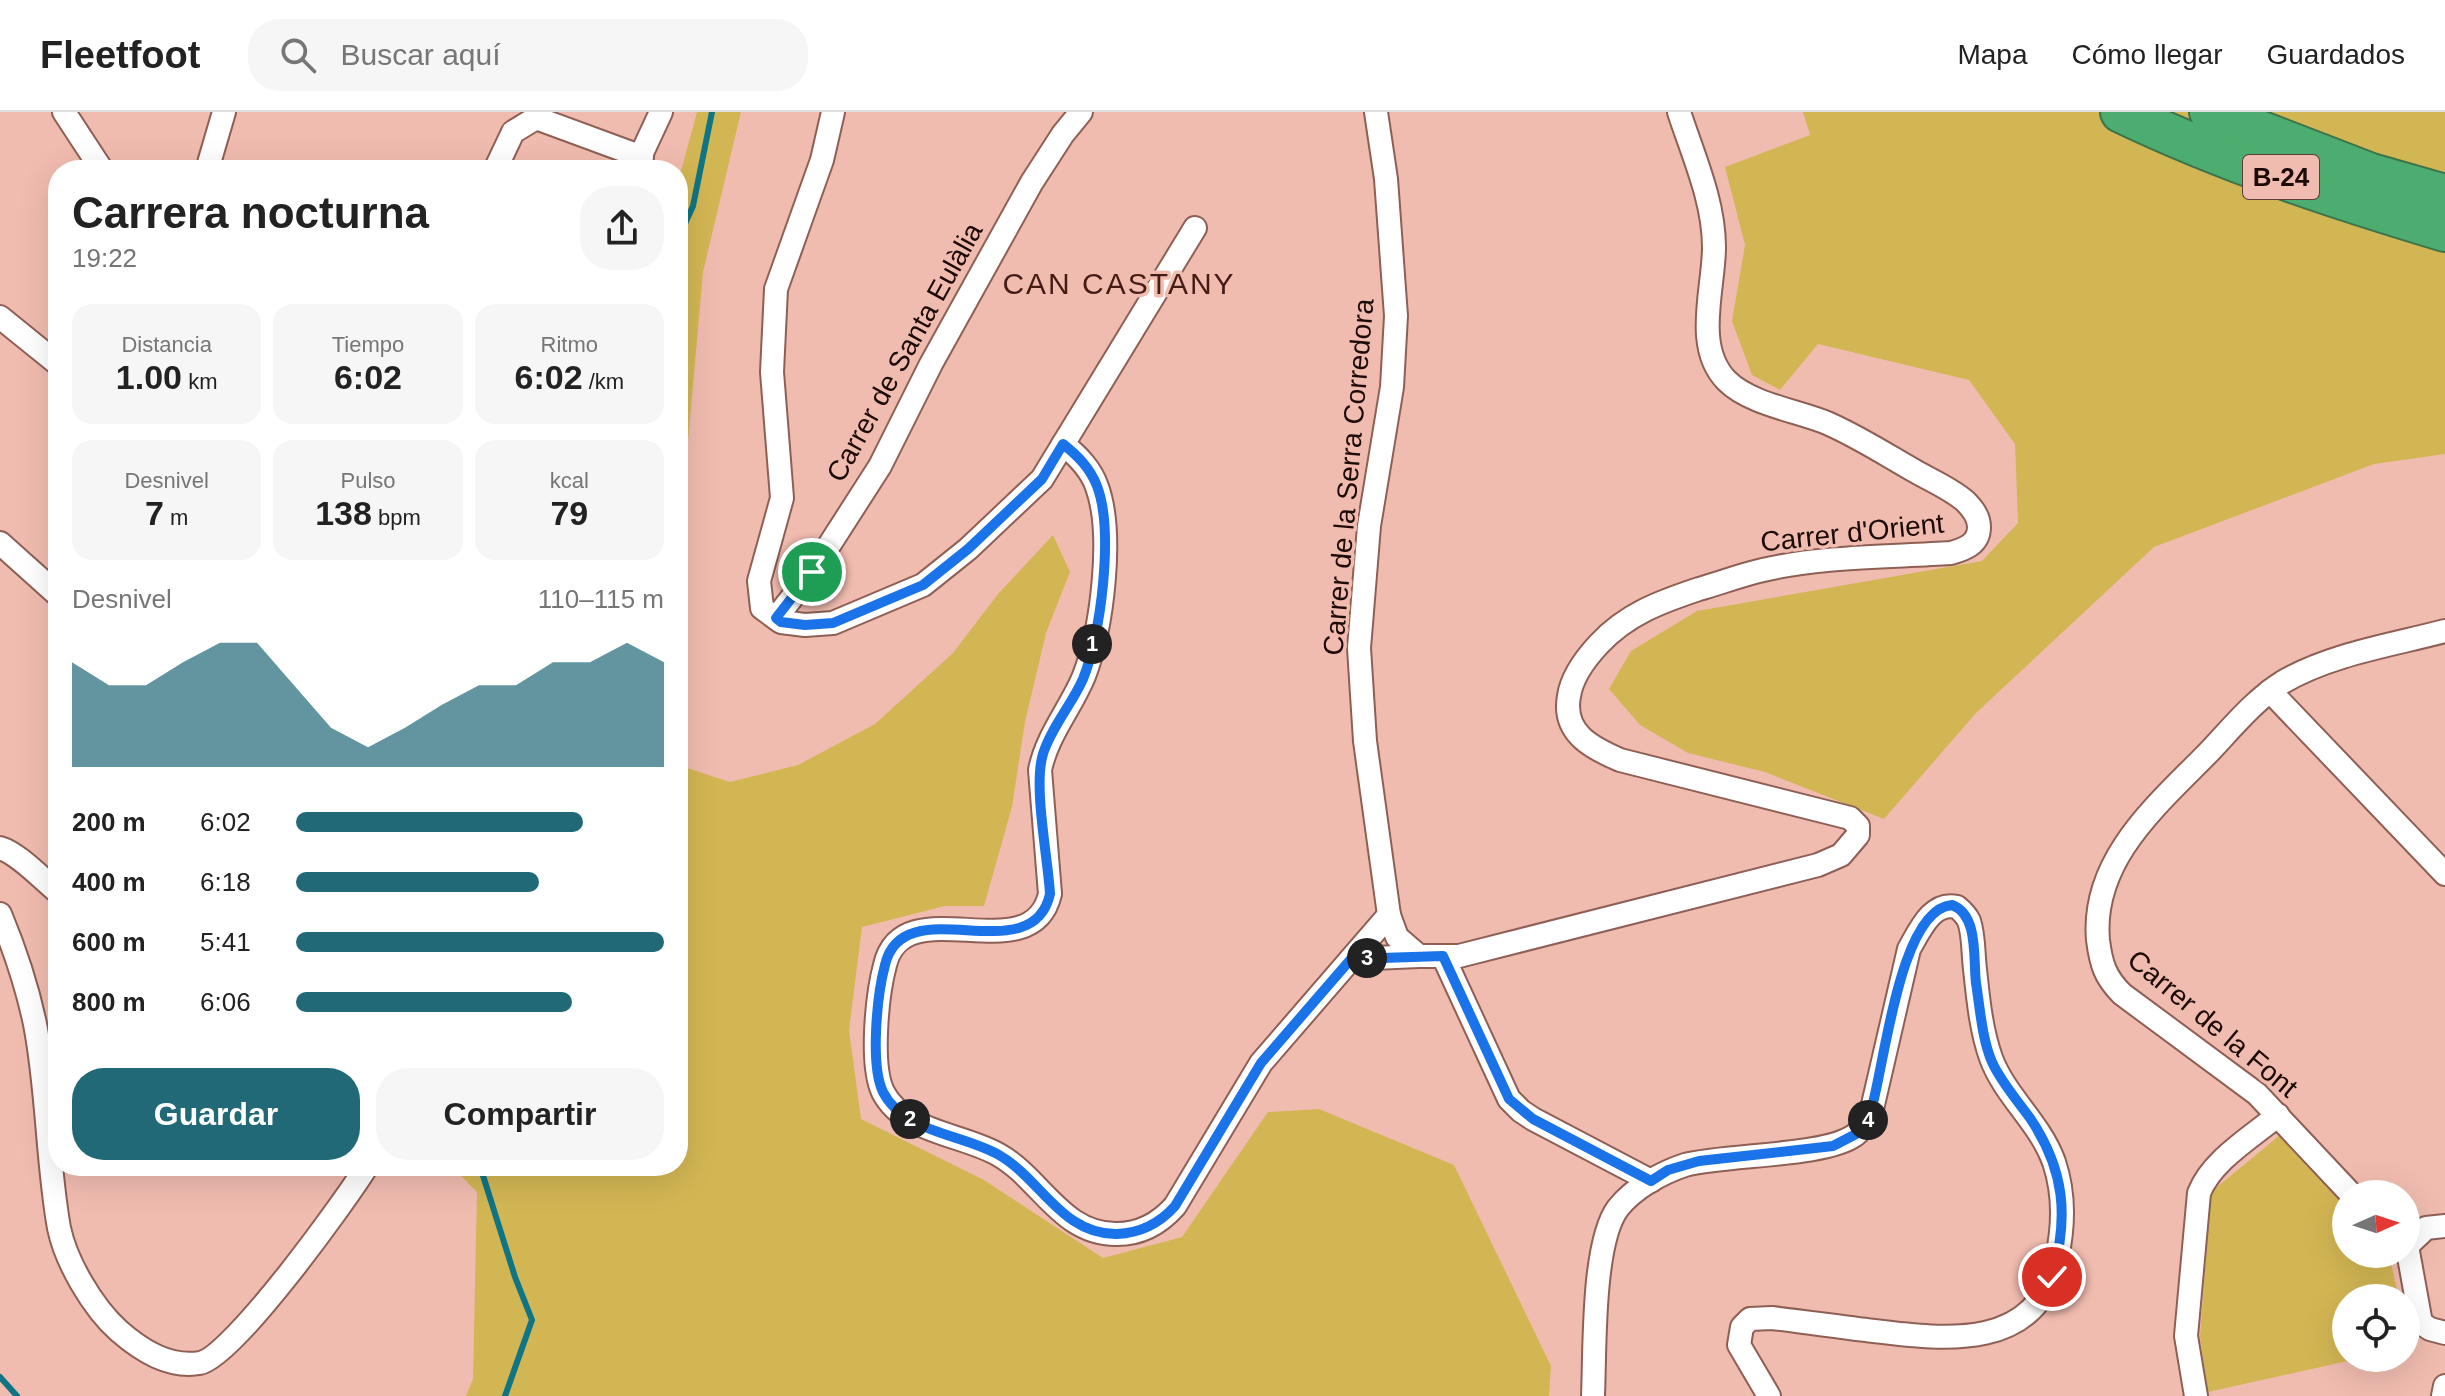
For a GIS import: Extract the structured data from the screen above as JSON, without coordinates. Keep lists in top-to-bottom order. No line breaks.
{"streets":{"highway":["B-24"],"street":["Carrer de Santa Eulàlia","Carrer de la Serra Corredora","Carrer d'Orient","Carrer de la Font"]},"districts":["CAN CASTANY"],"north":"right","page":{"header":"Fleetfoot","search":"Buscar aquí","nav":["Mapa","Cómo llegar","Guardados"],"heading":["Carrera nocturna","19:22"],"stats":[["Distancia","1.00 km"],["Tiempo","6:02"],["Ritmo","6:02 /km"],["Desnivel","7 m"],["Pulso","138 bpm"],["kcal","79"]],"chart":["Desnivel","110–115 m"],"pins":["1","3","2","4"],"list":[{"name":"200 m","note":"6:02"},{"name":"400 m","note":"6:18"},{"name":"600 m","note":"5:41"},{"name":"800 m","note":"6:06"}],"buttons":["Guardar","Compartir"]}}
